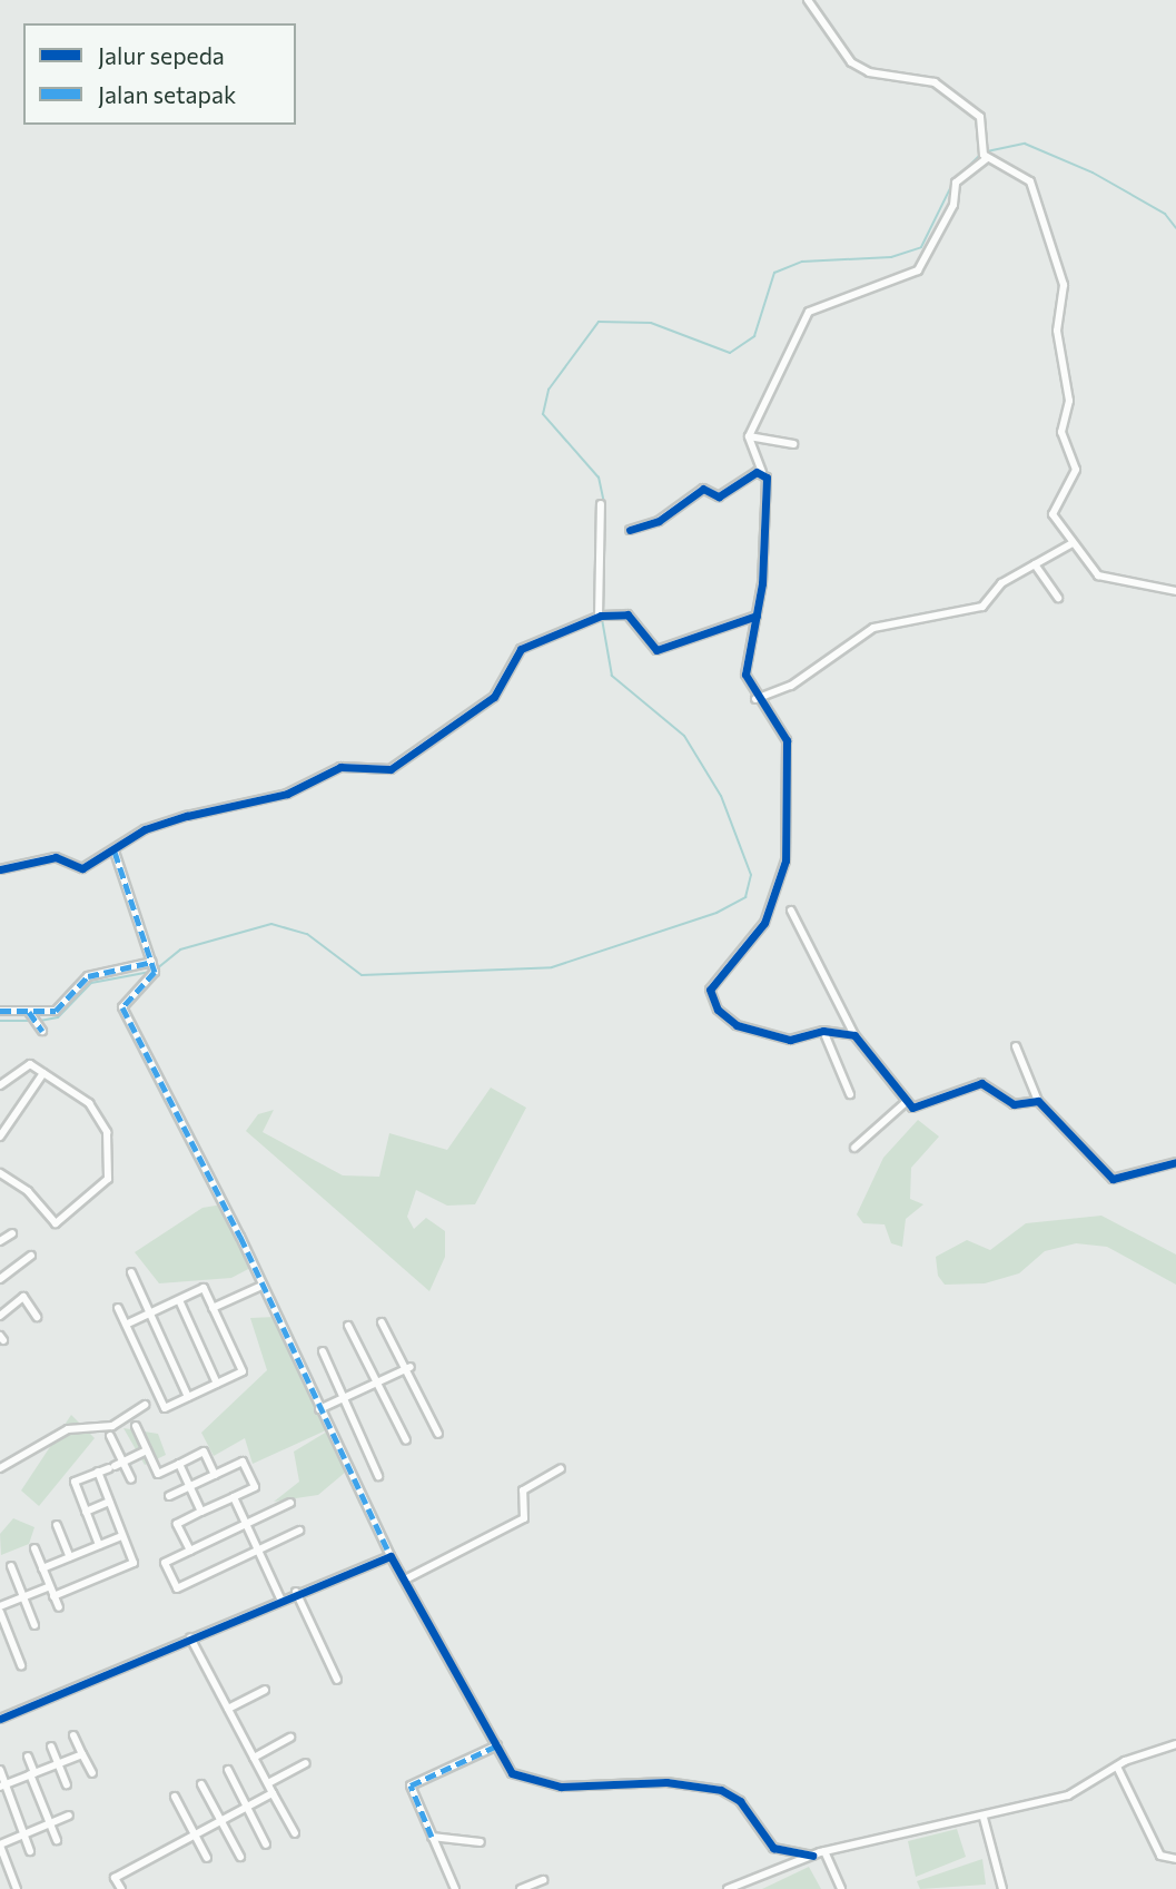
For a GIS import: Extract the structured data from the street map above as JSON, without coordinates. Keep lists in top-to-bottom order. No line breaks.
{"legend":["Jalur sepeda","Jalan setapak"]}
